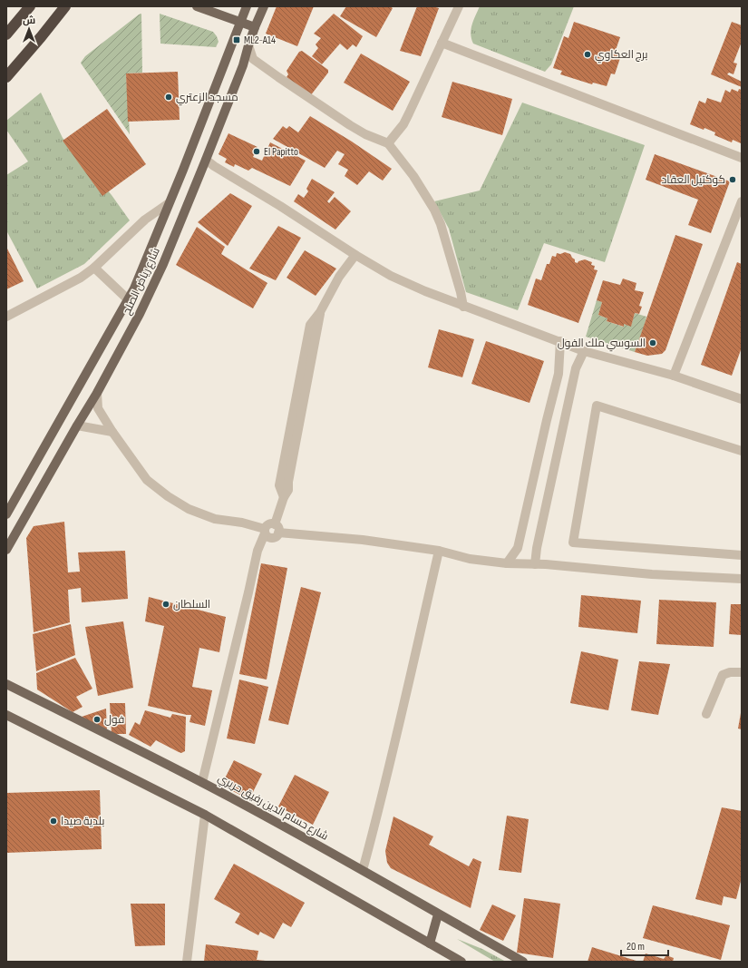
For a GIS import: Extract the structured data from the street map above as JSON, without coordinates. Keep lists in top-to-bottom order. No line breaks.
{"streets":{"main road":["شارع رياض الصلح","شارع حسام الدين رفيق حريري"]},"places":{"transit":["ML2-A14"],"other":["برج العكاوي","مسجد الزعتري","El Papitto","كوكتيل العقاد","السوسي ملك الفول","السلطان","فول","بلدية صيدا"]},"scale_bar":"20 m","north":"top"}
